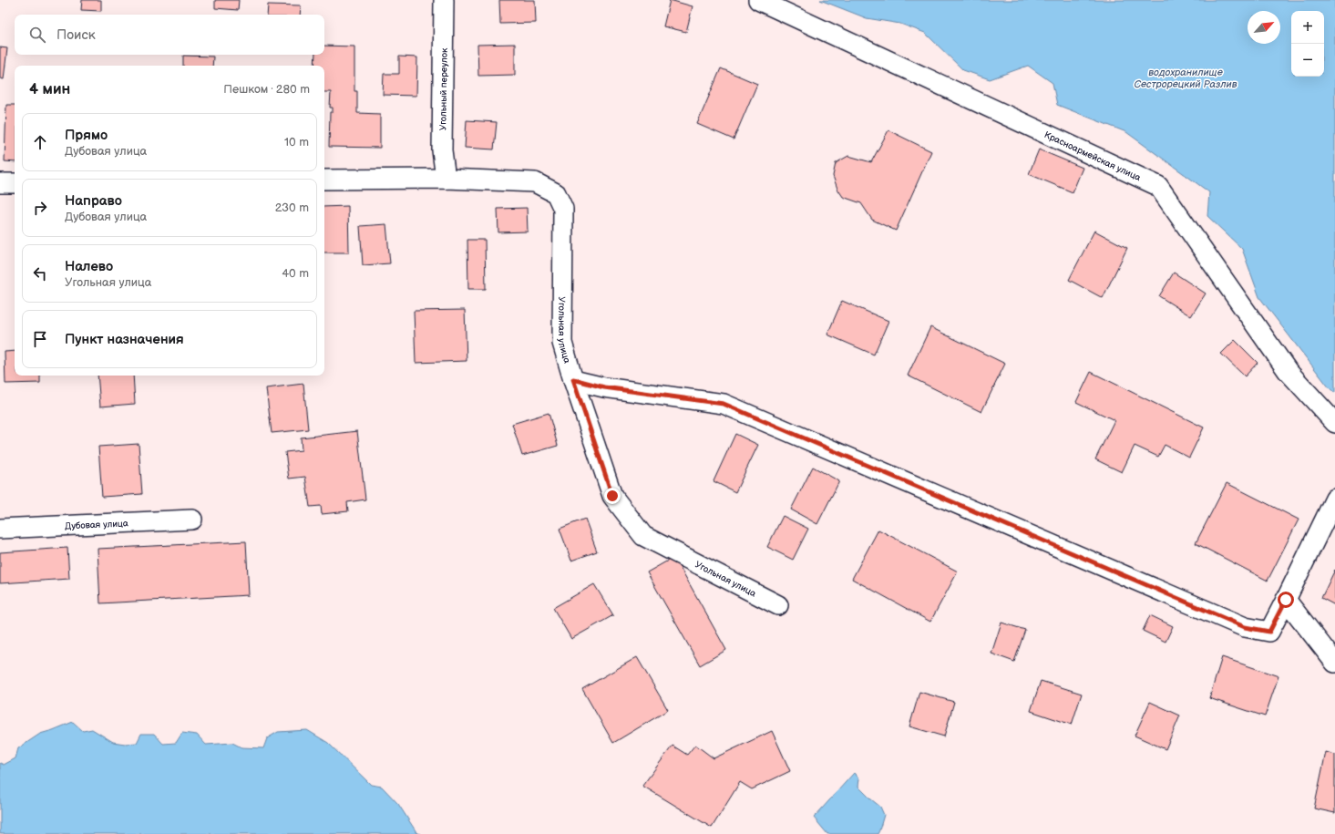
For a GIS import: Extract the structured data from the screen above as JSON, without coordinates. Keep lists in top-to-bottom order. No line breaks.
{"streets":{"street":["Угольный переулок","Красноармейская улица","Угольная улица","Дубовая улица"]},"crossings":[["Угольный переулок","Угольная улица"]],"water":["водохранилище Сестрорецкий Разлив"],"north":"top right","page":{"map_buttons":["+","−"],"search":"Поиск","heading":["4 мин","Пешком · 280 m"],"list":[["Прямо","Дубовая улица","10 m"],["Направо","Дубовая улица","230 m"],["Налево","Угольная улица","40 m"],"Пункт назначения"]}}
